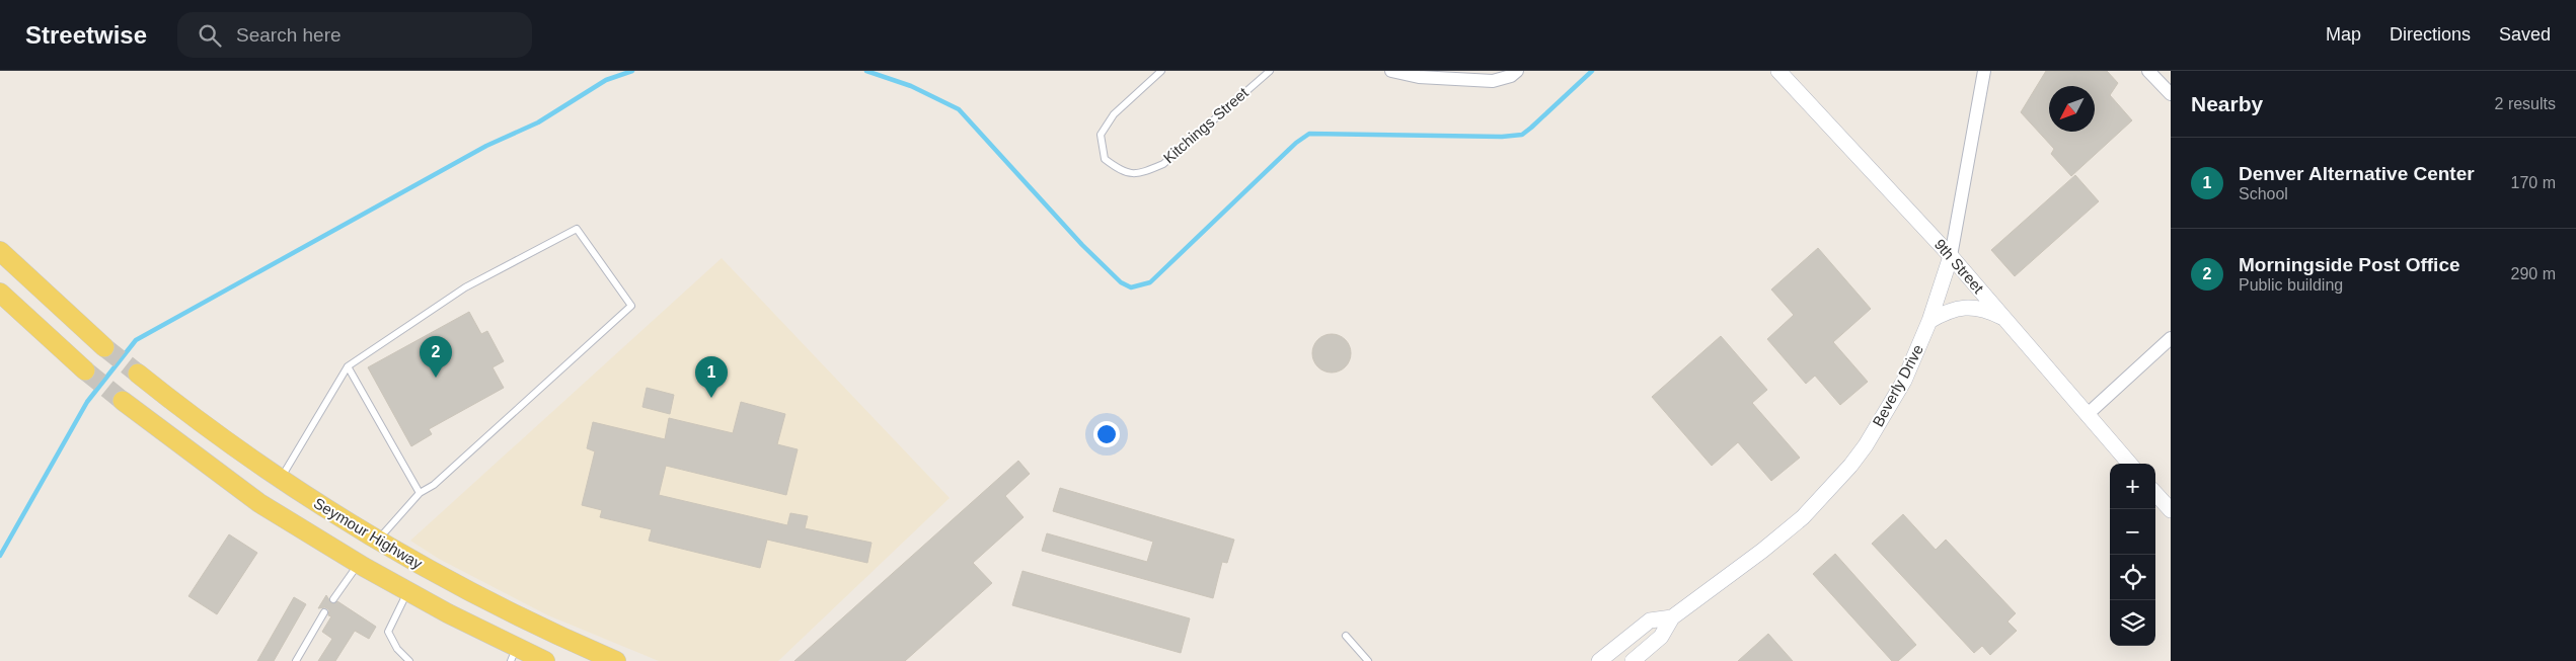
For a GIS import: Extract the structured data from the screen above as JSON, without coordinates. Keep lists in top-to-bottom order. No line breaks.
{"streets":{"main road":["Seymour Highway"],"street":["9th Street","Beverly Drive"],"lane":["Kitchings Street"]},"crossings":[["9th Street","Beverly Drive"]],"north":"bottom left","page":{"header":"Streetwise","search":"Search here","nav":["Map","Directions","Saved"],"heading":["Nearby","2 results"],"list":[{"mark":"1","name":"Denver Alternative Center","note":"School","value":"170 m"},{"mark":"2","name":"Morningside Post Office","note":"Public building","value":"290 m"}],"pins":["2","1"],"map_buttons":["+","−"]}}
